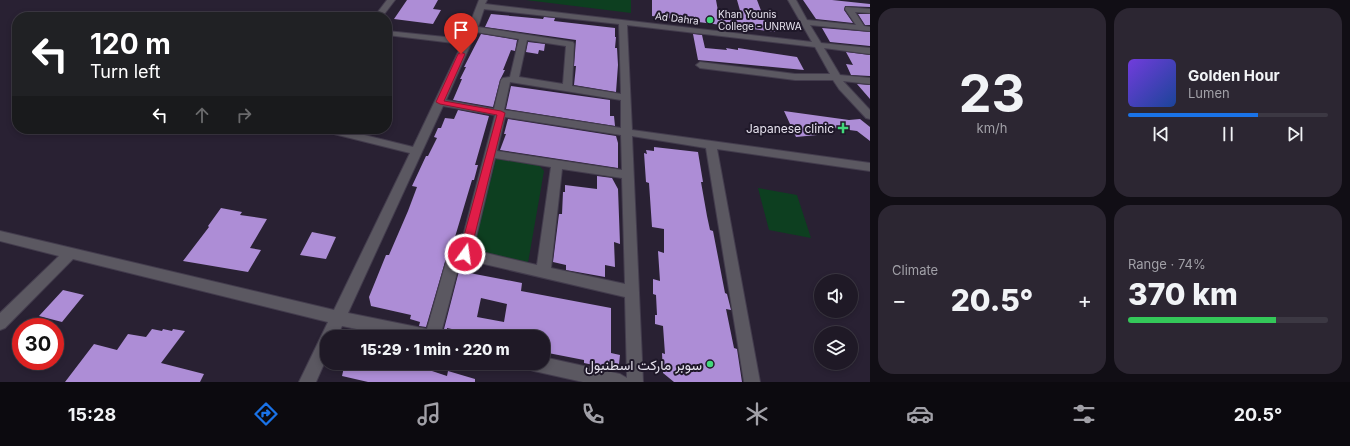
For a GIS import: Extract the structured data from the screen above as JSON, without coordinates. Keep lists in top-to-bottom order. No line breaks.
{"streets":{"street":["Ad Dahra"]},"places":{"other":["Khan Younis College - UNRWA","سوبر ماركت اسطنبول"],"health":["Japanese clinic"]},"page":{"tile":[["23","km/h"],"Climate",["Range · 74%","370 km"]],"turn":["120 m","Turn left"],"song":["Golden Hour","Lumen"],"heat":["−","20.5°","+"],"limit":"30","trip":"15:29 · 1 min · 220 m","tabs":["15:28","20.5°"]}}
